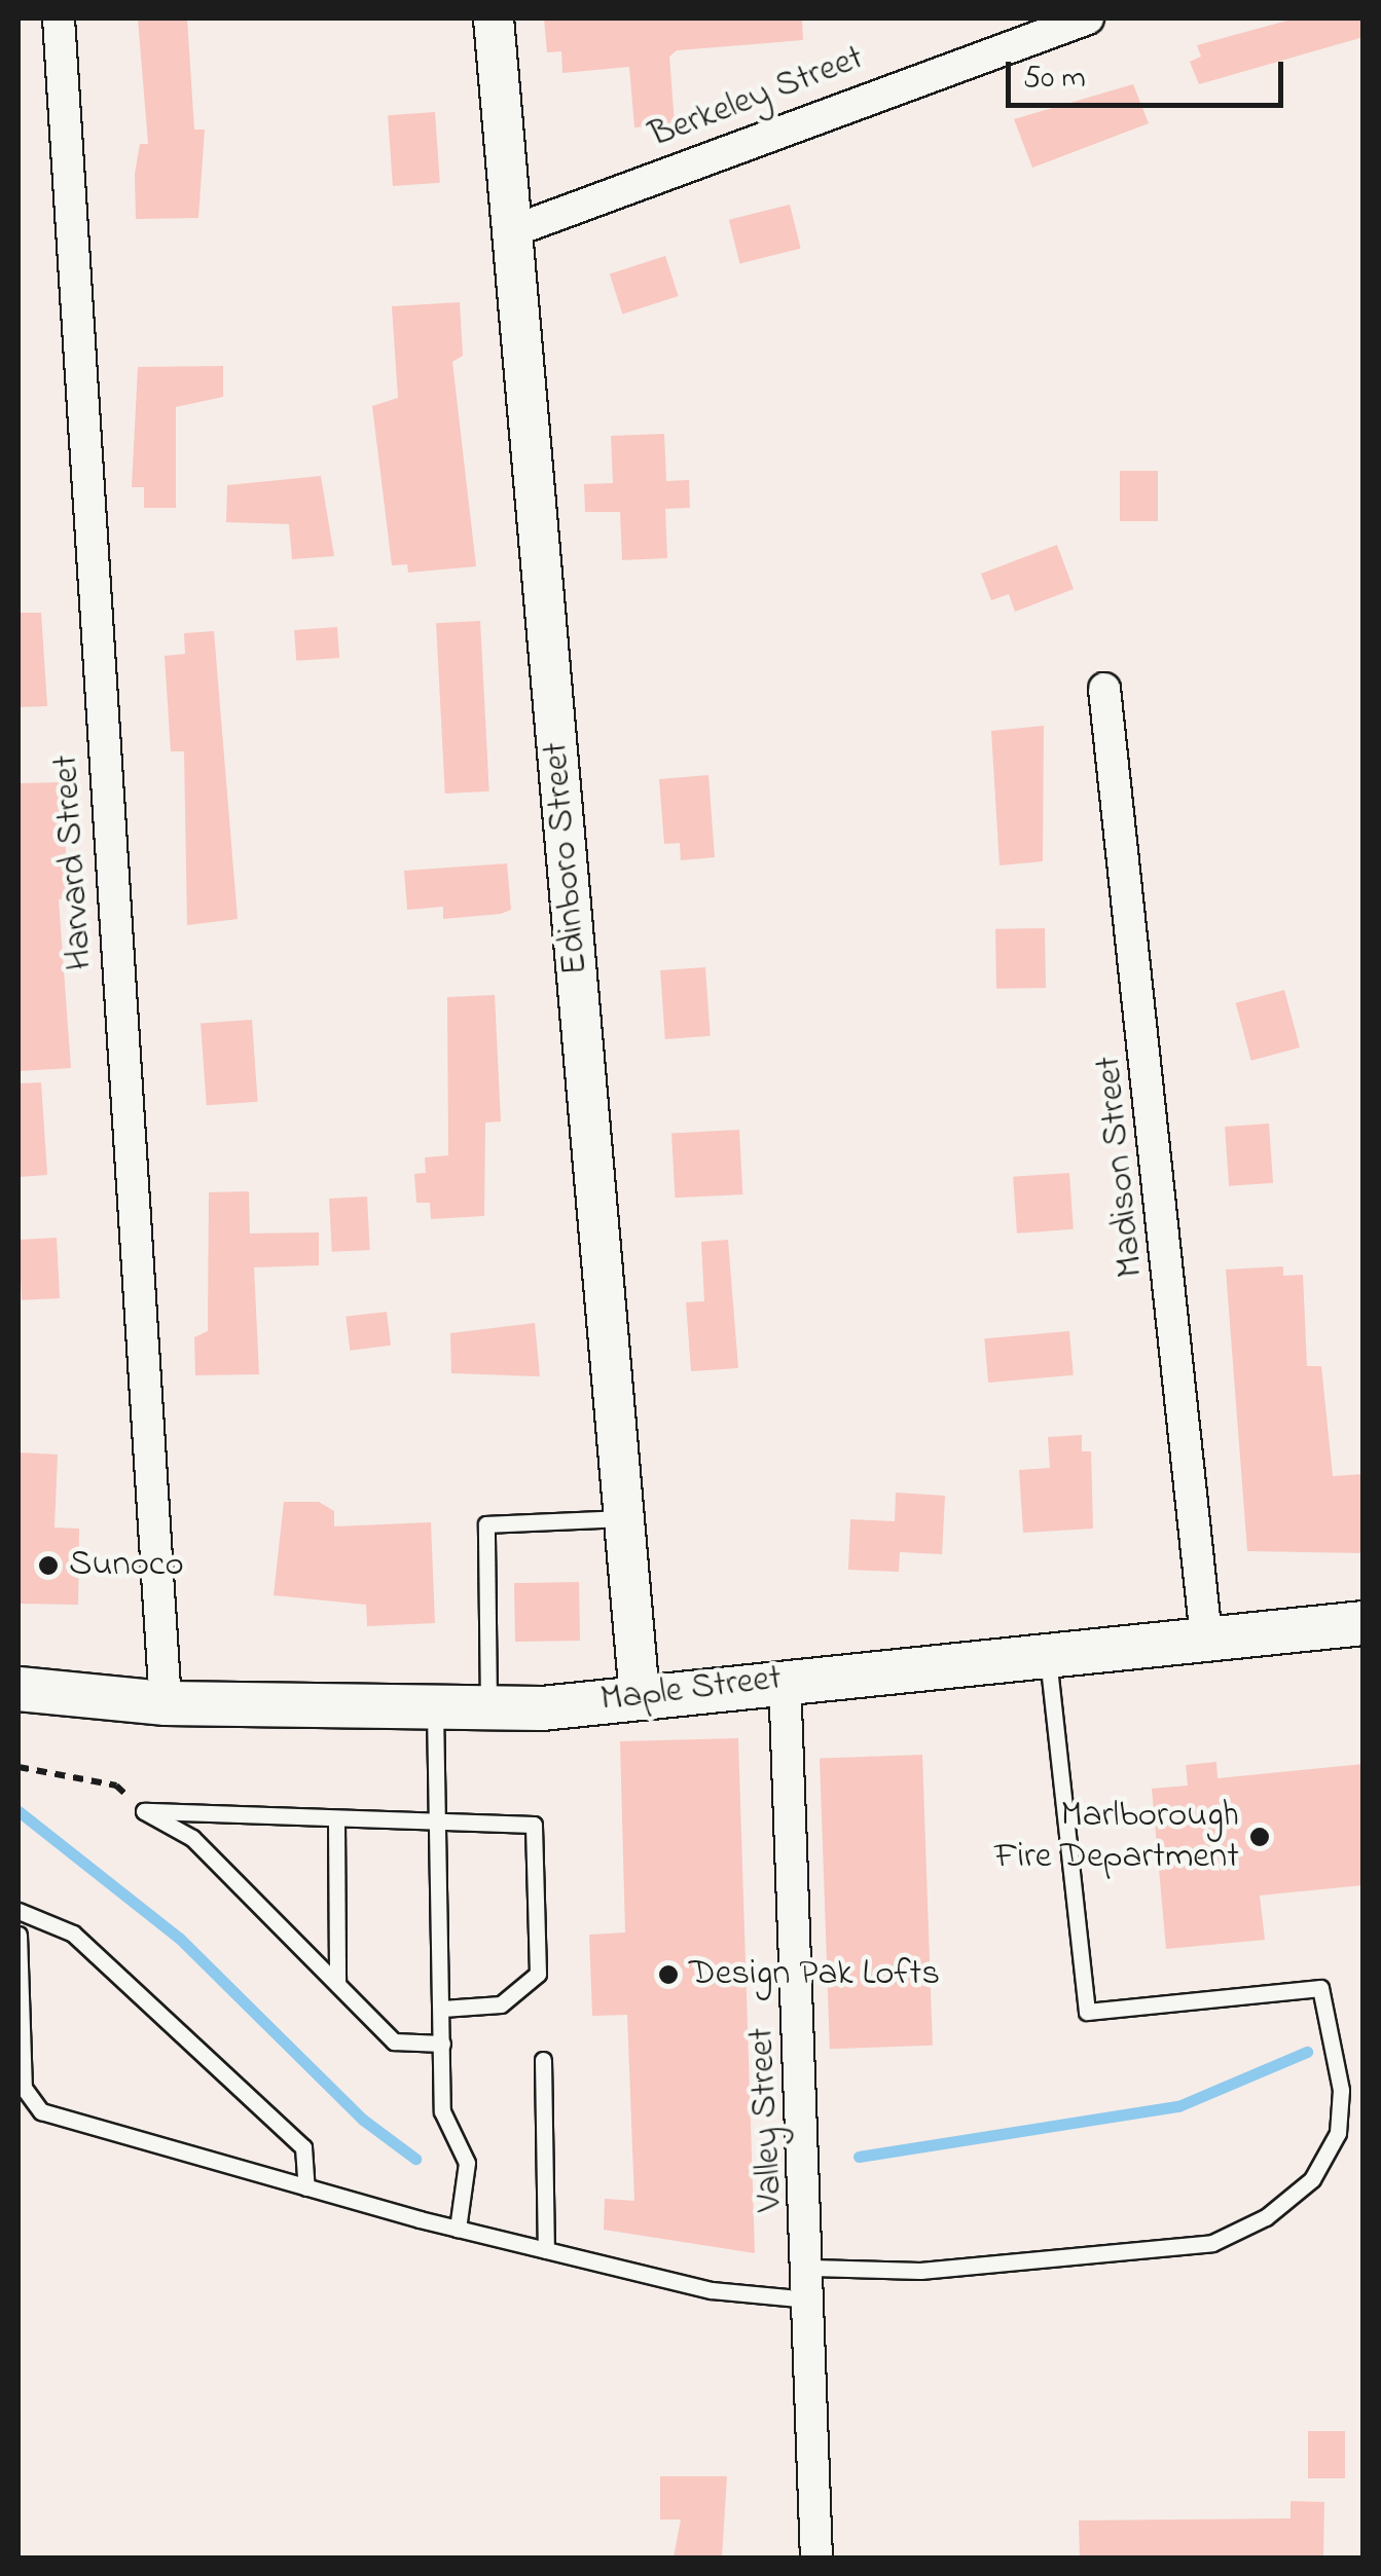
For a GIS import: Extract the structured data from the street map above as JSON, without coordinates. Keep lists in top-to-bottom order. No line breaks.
{"streets":{"main road":["Maple Street"],"street":["Berkeley Street","Edinboro Street","Harvard Street","Madison Street","Valley Street"]},"crossings":[["Berkeley Street","Edinboro Street"],["Edinboro Street","Maple Street"],["Harvard Street","Maple Street"],["Madison Street","Maple Street"],["Maple Street","Valley Street"]],"places":["Sunoco","Marlborough Fire Department","Design Pak Lofts"],"scale_bar":"50 m"}
